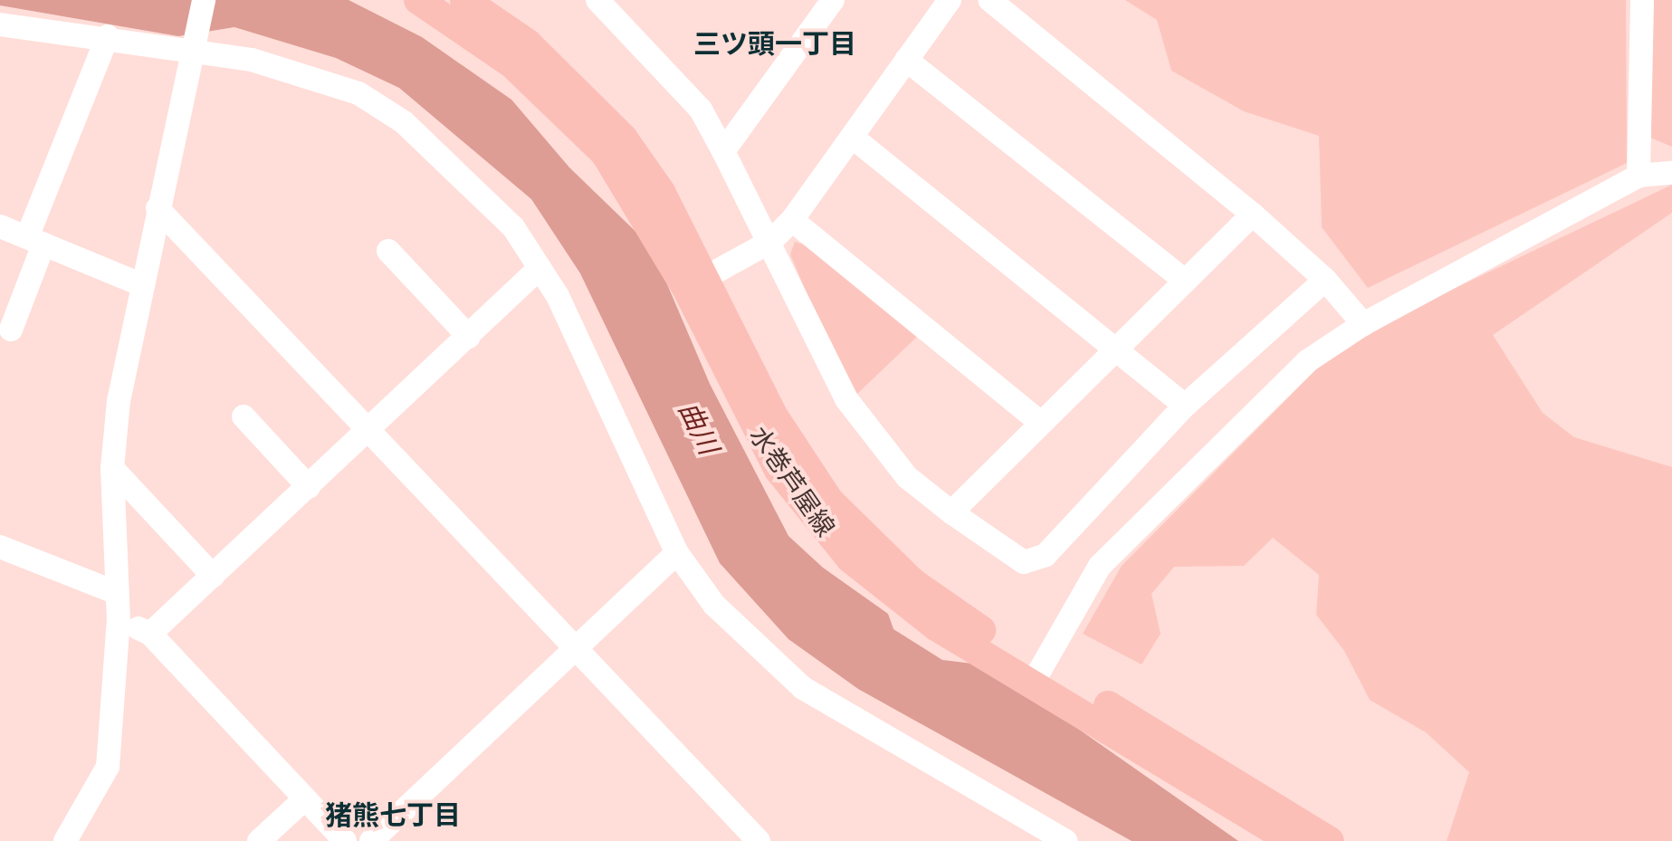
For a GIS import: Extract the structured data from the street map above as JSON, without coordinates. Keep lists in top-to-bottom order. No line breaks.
{"streets":{"main road":["水巻芦屋線"]},"districts":["三ツ頭一丁目","猪熊七丁目"],"water":["曲川"]}
